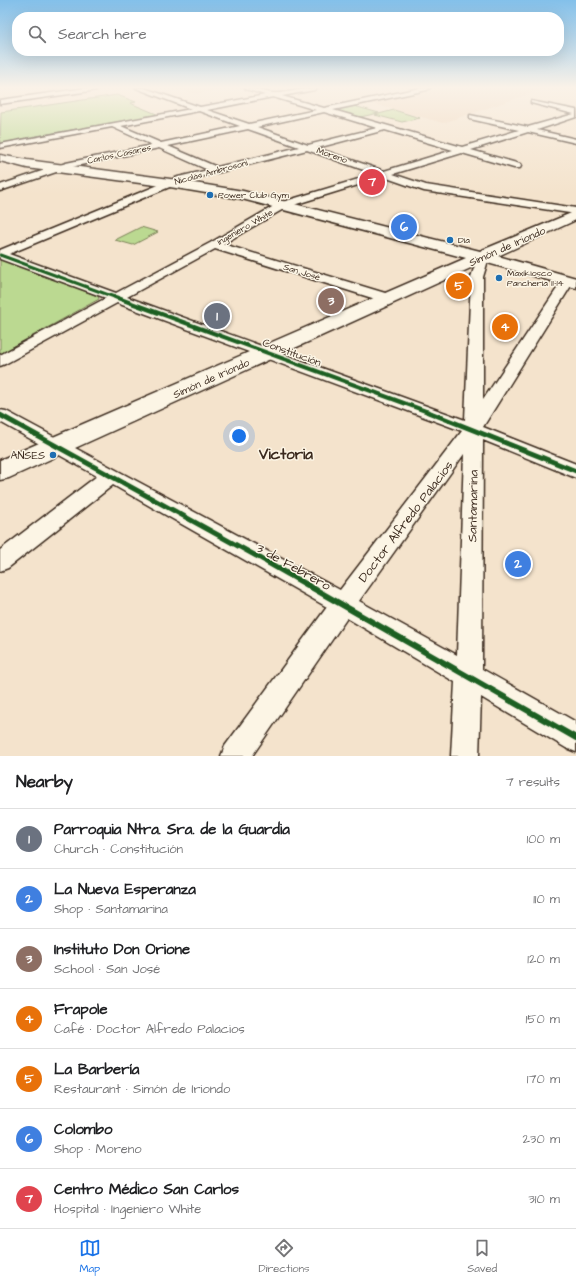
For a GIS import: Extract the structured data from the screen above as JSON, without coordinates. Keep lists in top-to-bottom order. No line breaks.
{"streets":{"main road":["Simón de Iriondo"],"street":["Carlos Casares","Moreno","Nicolás Ambrosoni","Ingeniero White","San José","Constitución","Santamarina","Doctor Alfredo Palacios","3 de Febrero"]},"crossings":[["Carlos Casares","Moreno"],["Moreno","Nicolás Ambrosoni"],["Moreno","Ingeniero White"],["Nicolás Ambrosoni","Constitución"],["Ingeniero White","San José"],["Ingeniero White","Constitución"],["Simón de Iriondo","San José"],["Simón de Iriondo","Constitución"],["Simón de Iriondo","Santamarina"],["Simón de Iriondo","3 de Febrero"],["Constitución","Santamarina"],["Constitución","Doctor Alfredo Palacios"],["Santamarina","Doctor Alfredo Palacios"],["Santamarina","3 de Febrero"],["Doctor Alfredo Palacios","3 de Febrero"]],"districts":["Victoria"],"places":["Power Club Gym","Dia","Maxikiosco Pancheria 11-14","ANSES"],"page":{"search":"Search here","pins":["7","6","5","3","1","4","2"],"heading":["Nearby","7 results"],"list":[{"mark":"1","name":"Parroquia Ntra. Sra. de la Guardia","note":"Church · Constitución","value":"100 m"},{"mark":"2","name":"La Nueva Esperanza","note":"Shop · Santamarina","value":"110 m"},{"mark":"3","name":"Instituto Don Orione","note":"School · San José","value":"120 m"},{"mark":"4","name":"Frapole","note":"Café · Doctor Alfredo Palacios","value":"150 m"},{"mark":"5","name":"La Barbería","note":"Restaurant · Simón de Iriondo","value":"170 m"},{"mark":"6","name":"Colombo","note":"Shop · Moreno","value":"230 m"},{"mark":"7","name":"Centro Médico San Carlos","note":"Hospital · Ingeniero White","value":"310 m"}],"nav":["Map","Directions","Saved"]}}
